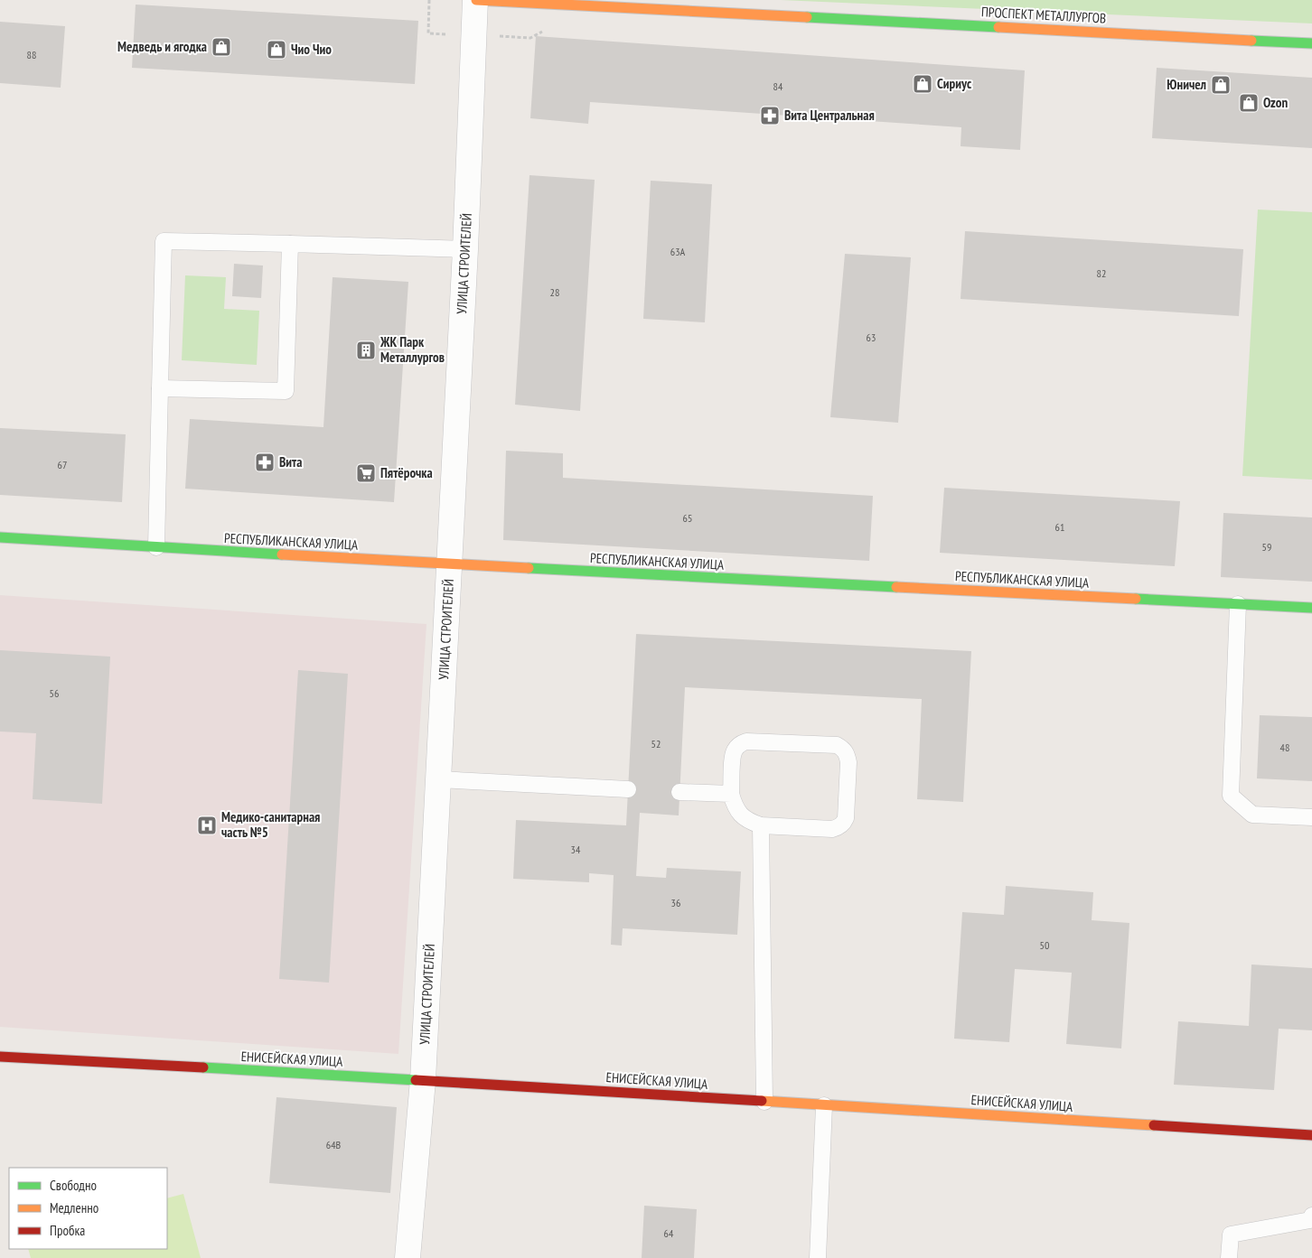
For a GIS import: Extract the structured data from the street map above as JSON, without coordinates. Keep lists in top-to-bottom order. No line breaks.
{"streets":{"street":["ПРОСПЕКТ МЕТАЛЛУРГОВ","УЛИЦА СТРОИТЕЛЕЙ","РЕСПУБЛИКАНСКАЯ УЛИЦА","ЕНИСЕЙСКАЯ УЛИЦА"]},"crossings":[["ПРОСПЕКТ МЕТАЛЛУРГОВ","УЛИЦА СТРОИТЕЛЕЙ"],["УЛИЦА СТРОИТЕЛЕЙ","РЕСПУБЛИКАНСКАЯ УЛИЦА"],["УЛИЦА СТРОИТЕЛЕЙ","ЕНИСЕЙСКАЯ УЛИЦА"]],"places":{"shop":["Медведь и ягодка","Чио Чио","Сириус","Юничел","Ozon"],"pharmacy":["Вита Центральная","Вита"],"building":["ЖК Парк Металлургов"],"supermarket":["Пятёрочка"],"hospital":["Медико-санитарная часть №5"]},"house_numbers":["88","84","63А","82","28","63","67","65","61","59","56","52","48","34","36","50","64В","64"],"legend":["Свободно","Медленно","Пробка"]}
